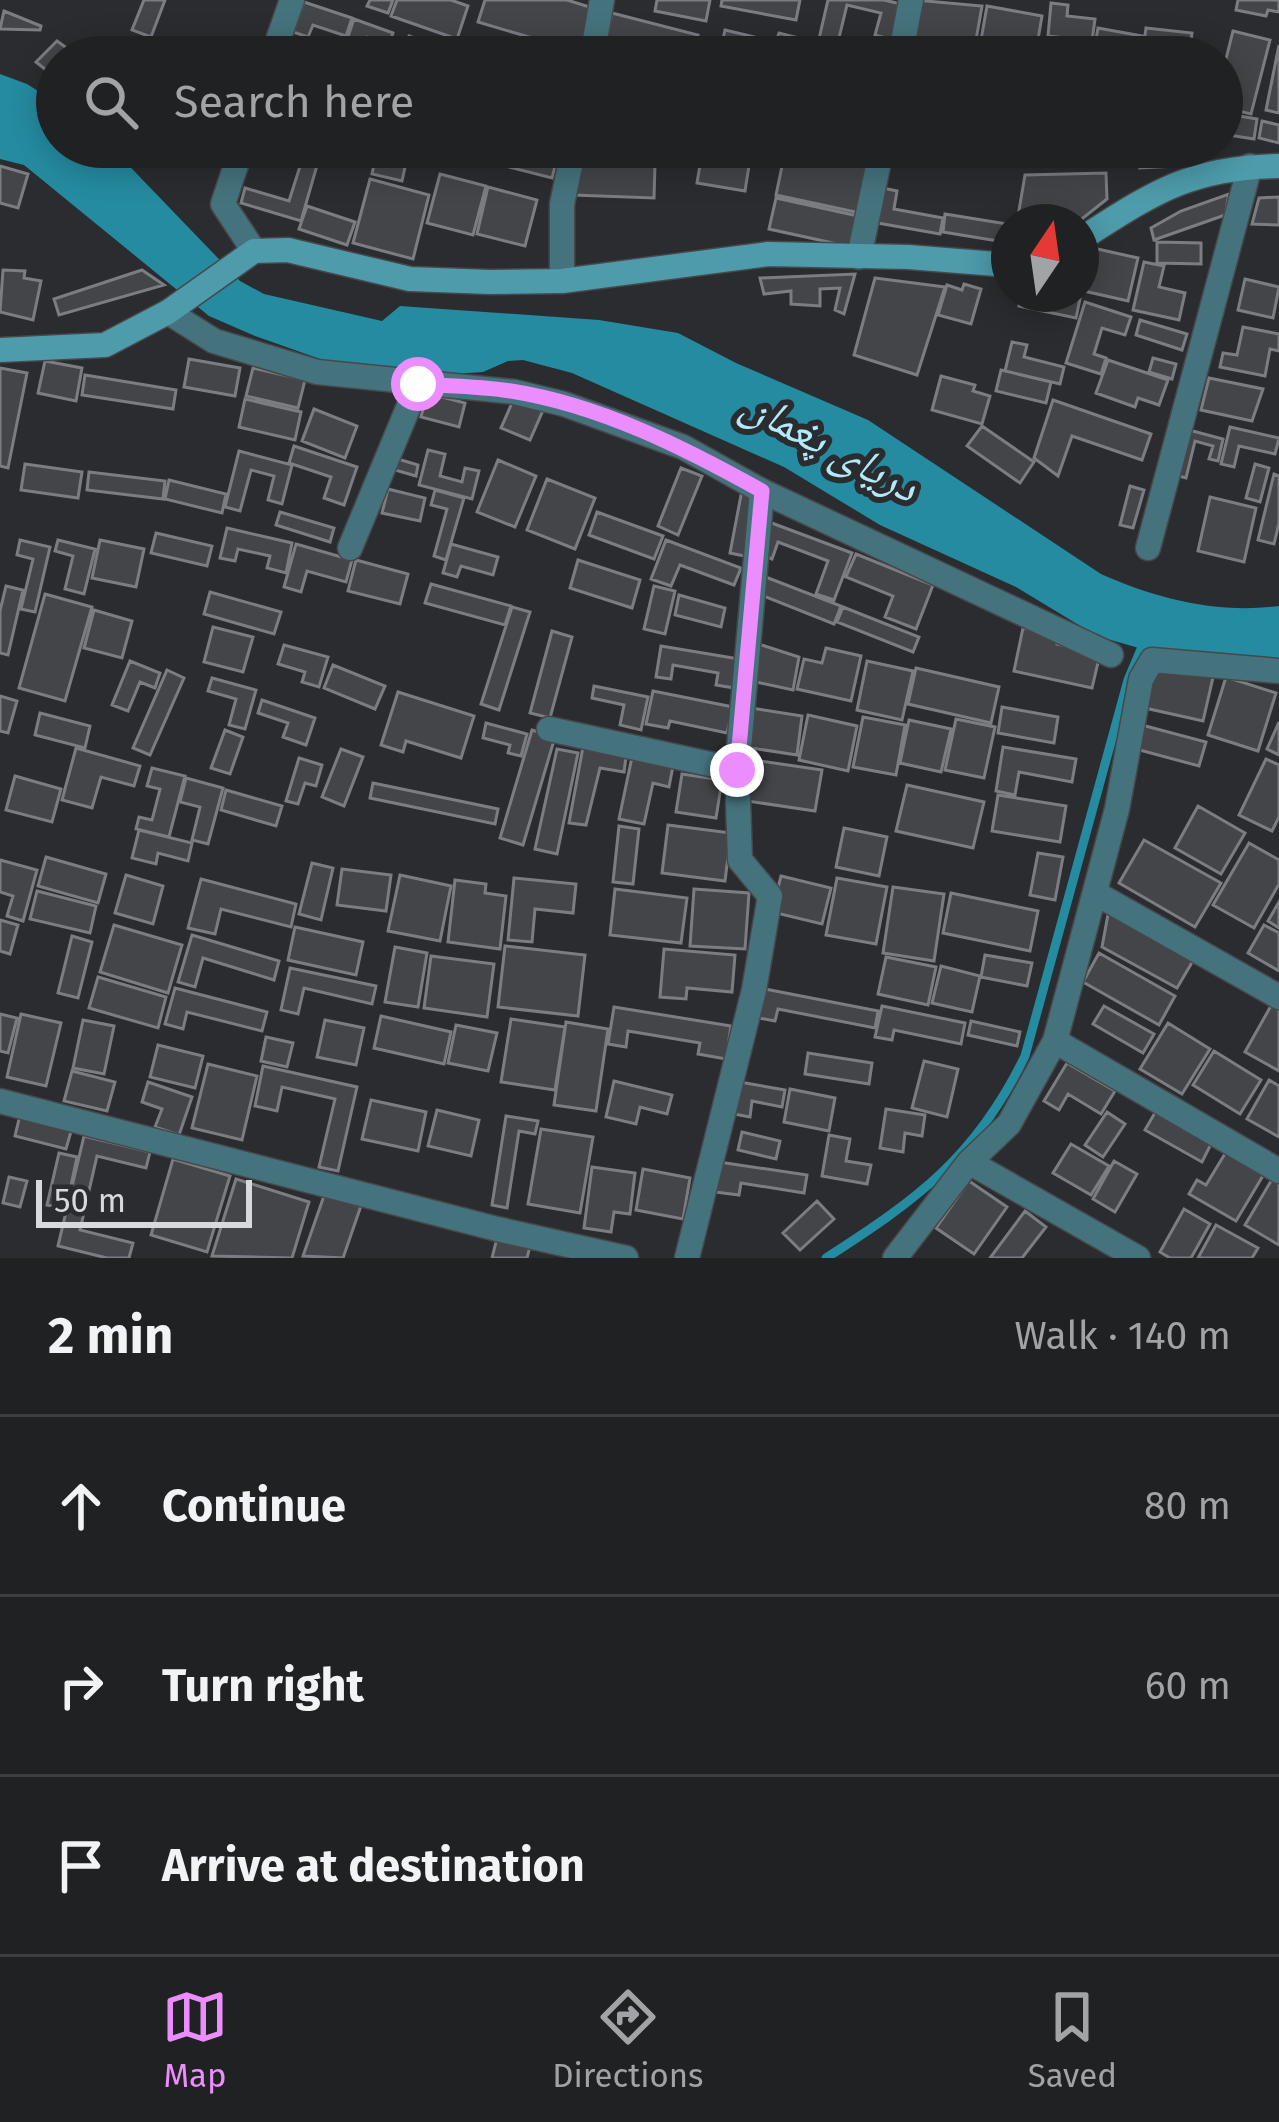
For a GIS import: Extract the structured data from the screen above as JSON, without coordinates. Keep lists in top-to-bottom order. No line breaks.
{"water":["دریای پغمان"],"scale_bar":"50 m","north":"top","page":{"search":"Search here","scale":"50 m","heading":["2 min","Walk · 140 m"],"list":[["Continue","80 m"],["Turn right","60 m"],"Arrive at destination"],"nav":["Map","Directions","Saved"]}}
